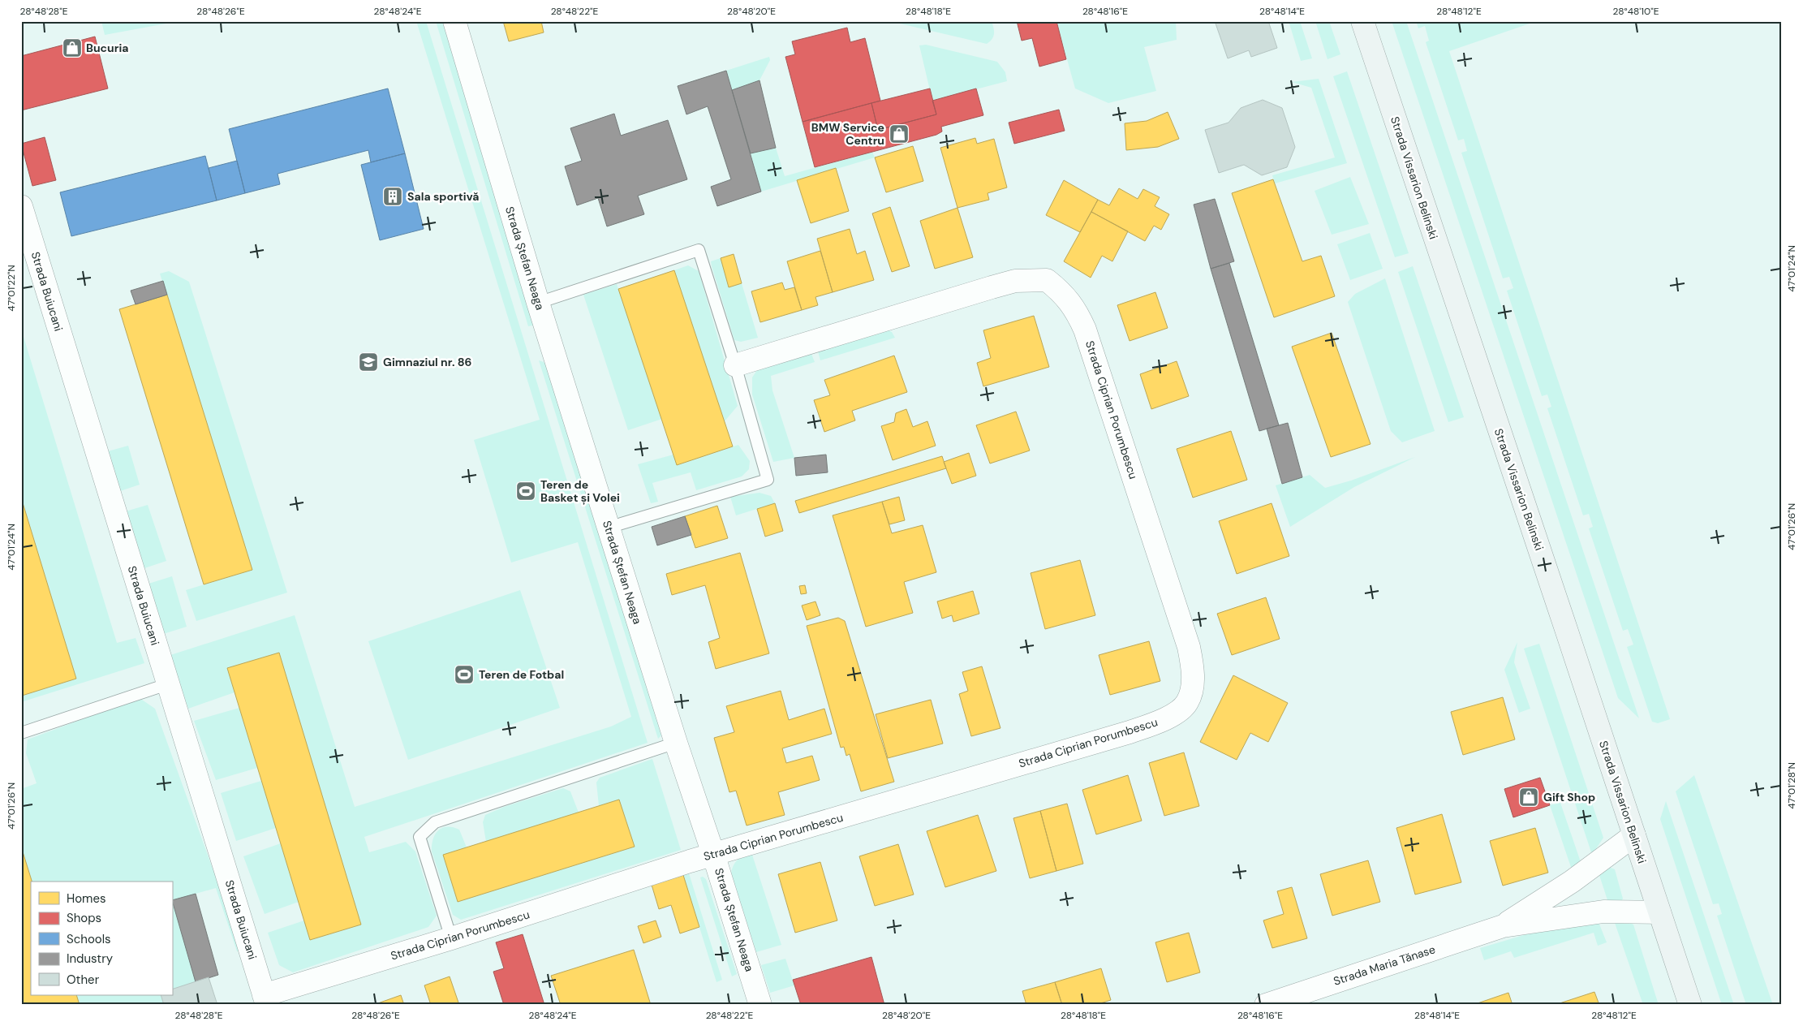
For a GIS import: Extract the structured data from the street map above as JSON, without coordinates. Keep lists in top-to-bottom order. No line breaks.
{"streets":{"main road":["Strada Vissarion Belinski"],"street":["Strada Ștefan Neaga","Strada Buiucani","Strada Ciprian Porumbescu","Strada Maria Tănase"]},"crossings":[["Strada Vissarion Belinski","Strada Maria Tănase"],["Strada Ștefan Neaga","Strada Ciprian Porumbescu"],["Strada Buiucani","Strada Ciprian Porumbescu"]],"places":{"shop":["Bucuria","BMW Service Centru","Gift Shop"],"building":["Sala sportivă"],"school or university":["Gimnaziul nr. 86"],"sports":["Teren de Basket și Volei","Teren de Fotbal"]},"legend":["Homes","Shops","Schools","Industry","Other"],"coordinates":["28°48'28\"E","28°48'26\"E","28°48'24\"E","28°48'22\"E","28°48'20\"E","28°48'18\"E","28°48'16\"E","28°48'14\"E","28°48'12\"E","28°48'10\"E","47°01'24\"N","47°01'22\"N","47°01'26\"N","47°01'28\"N"]}
